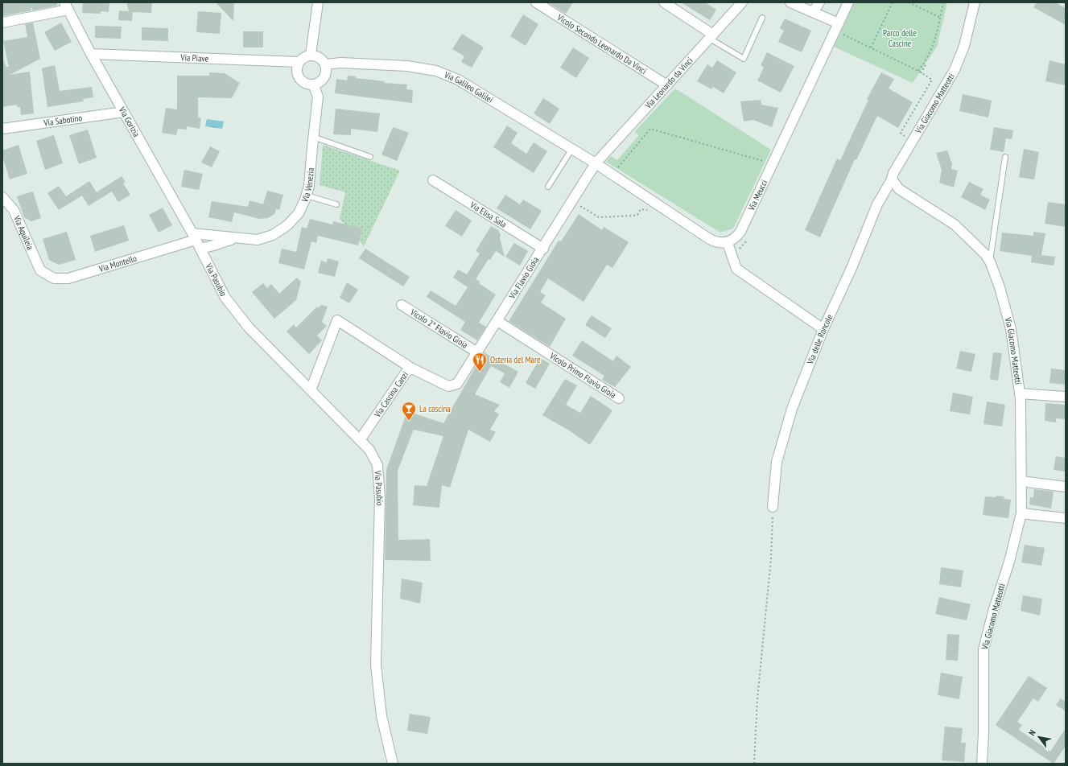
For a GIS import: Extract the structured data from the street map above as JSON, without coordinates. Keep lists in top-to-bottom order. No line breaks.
{"streets":{"street":["Vicolo Secondo Leonardo Da Vinci","Via Piave","Via Leonardo da Vinci","Via Galileo Galilei","Via Giacomo Matteotti","Via Sabotino","Via Gorizia","Via Venezia","Via Meucci","Via Elisa Sala","Via Aquileia","Via Montello","Via Flavio Gioia","Via Pasubio","Vicolo 2° Flavio Gioia","Via delle Roncole","Vicolo Primo Flavio Gioia","Via Cascina Canzi"]},"crossings":[["Vicolo Secondo Leonardo Da Vinci","Via Leonardo da Vinci"],["Via Piave","Via Galileo Galilei"],["Via Piave","Via Gorizia"],["Via Piave","Via Venezia"],["Via Leonardo da Vinci","Via Galileo Galilei"],["Via Leonardo da Vinci","Via Flavio Gioia"],["Via Galileo Galilei","Via Venezia"],["Via Galileo Galilei","Via Flavio Gioia"],["Via Giacomo Matteotti","Via delle Roncole"],["Via Sabotino","Via Gorizia"],["Via Gorizia","Via Venezia"],["Via Gorizia","Via Montello"],["Via Gorizia","Via Pasubio"],["Via Venezia","Via Montello"],["Via Venezia","Via Pasubio"],["Via Elisa Sala","Via Flavio Gioia"],["Via Aquileia","Via Montello"],["Via Montello","Via Pasubio"],["Via Flavio Gioia","Vicolo 2° Flavio Gioia"],["Via Flavio Gioia","Vicolo Primo Flavio Gioia"],["Via Flavio Gioia","Via Cascina Canzi"],["Via Pasubio","Via Cascina Canzi"]],"parks":["Parco delle Cascine"],"places":{"restaurant":["Osteria del Mare"],"bar":["La cascina"]},"north":"top left"}
